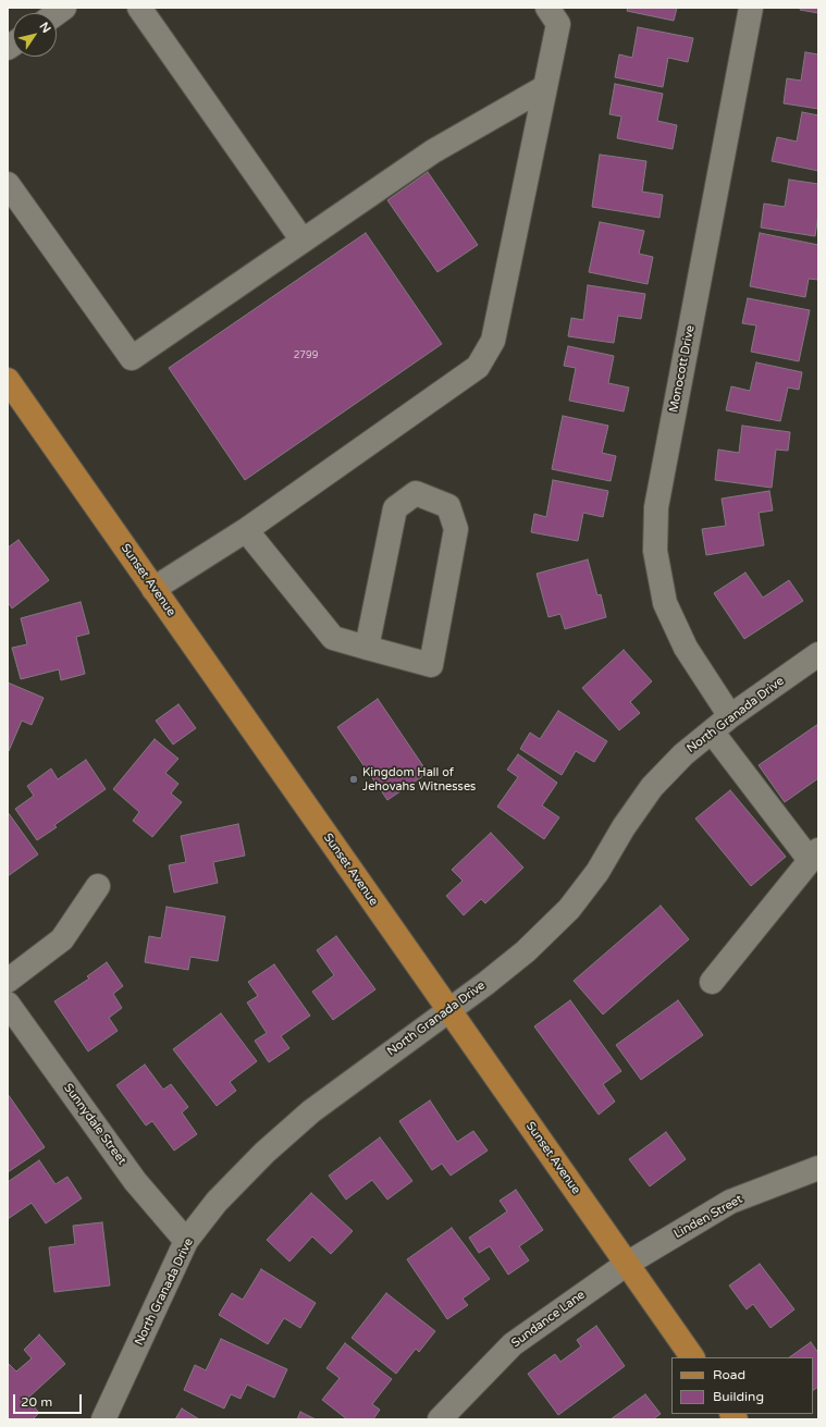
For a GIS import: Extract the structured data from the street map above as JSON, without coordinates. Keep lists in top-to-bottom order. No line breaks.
{"streets":{"main road":["Sunset Avenue"],"street":["Monocott Drive","North Granada Drive","Sunnydale Street","Linden Street","Sundance Lane"]},"crossings":[["Monocott Drive","North Granada Drive"],["Sunset Avenue","North Granada Drive"],["Sunset Avenue","Linden Street"],["Sunset Avenue","Sundance Lane"],["North Granada Drive","Sunnydale Street"],["Linden Street","Sundance Lane"]],"places":["Kingdom Hall of Jehovahs Witnesses"],"house_numbers":["2799"],"legend":["Road","Building"],"scale_bar":"20 m","north":"top right"}
